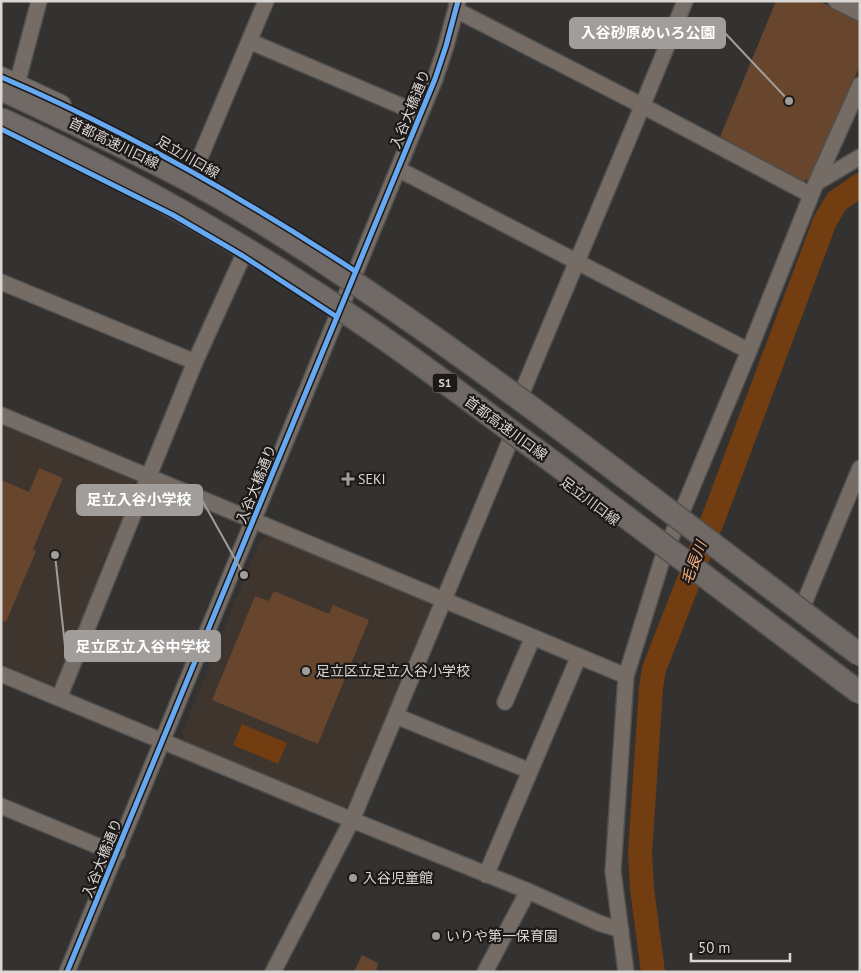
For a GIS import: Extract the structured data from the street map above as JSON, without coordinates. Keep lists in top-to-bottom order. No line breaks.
{"streets":{"highway":["首都高速川口線","S1"],"main road":["足立川口線"],"street":["入谷大橋通り"]},"crossings":[["入谷大橋通り","足立川口線"],["首都高速川口線","足立川口線"]],"water":["毛長川"],"places":{"other":["入谷砂原めいろ公園","足立区立入谷中学校","足立入谷小学校","足立区立足立入谷小学校","入谷児童館","いりや第一保育園"],"health":["SEKI"]},"scale_bar":"50 m"}
